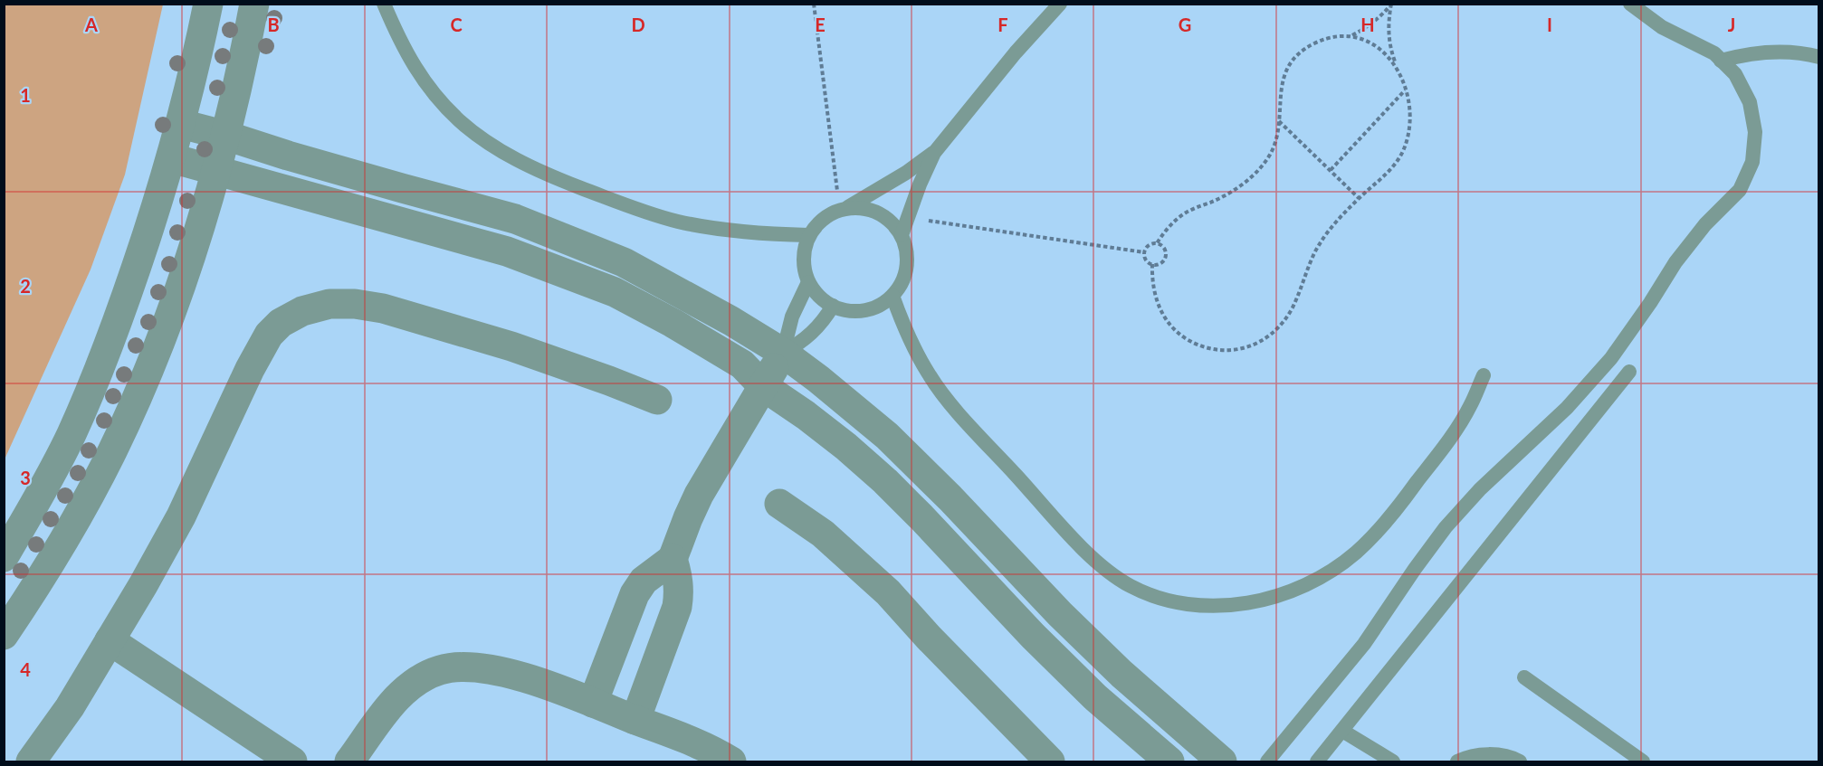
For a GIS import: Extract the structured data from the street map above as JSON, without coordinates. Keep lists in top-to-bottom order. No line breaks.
{"grid":{"columns":["A","B","C","D","E","F","G","H","I","J"],"rows":["1","2","3","4"]}}
